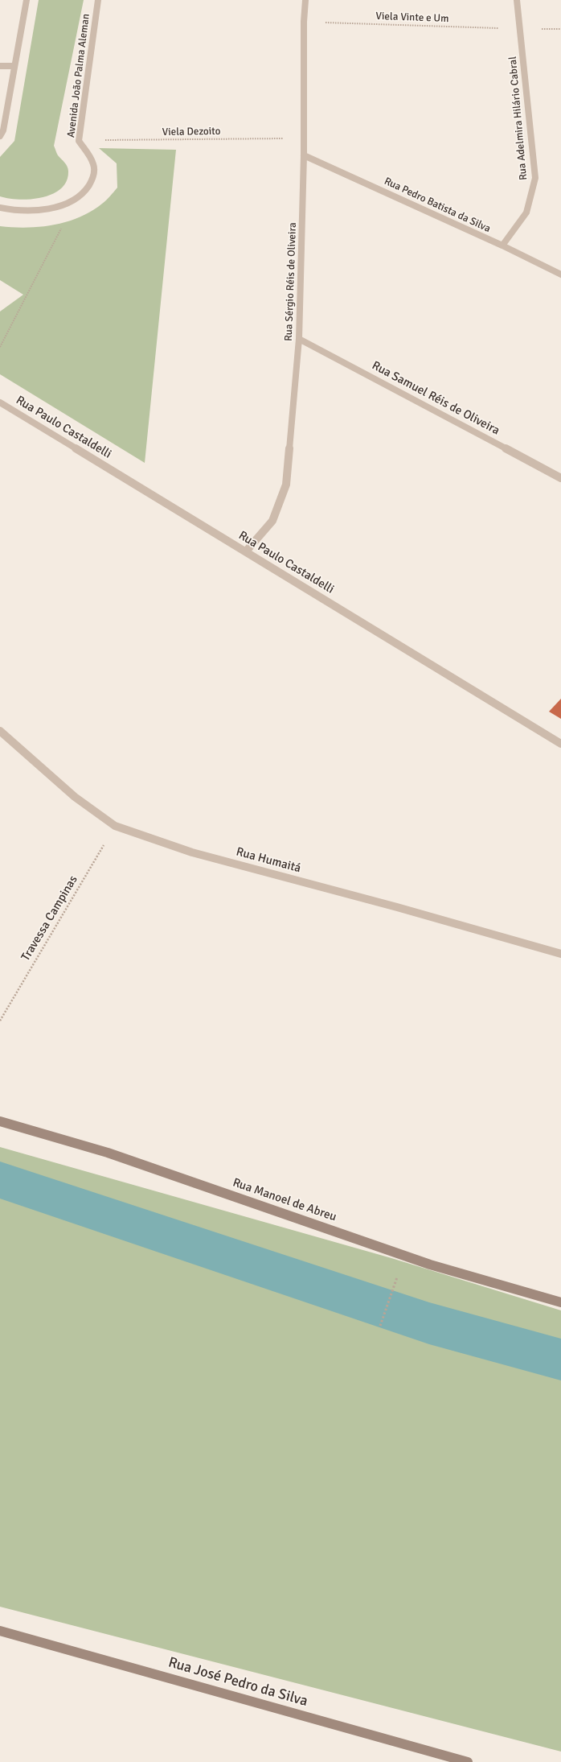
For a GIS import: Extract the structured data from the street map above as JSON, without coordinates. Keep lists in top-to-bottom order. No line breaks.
{"streets":{"main road":["Rua Manoel de Abreu","Rua José Pedro da Silva"],"street":["Avenida João Palma Aleman","Rua Adelmira Hilário Cabral","Rua Pedro Batista da Silva","Rua Sérgio Réis de Oliveira","Rua Samuel Réis de Oliveira","Rua Paulo Castaldelli","Rua Humaitá"],"path":["Viela Vinte e Um","Viela Dezoito","Travessa Campinas"]},"crossings":[["Viela Vinte e Um","Rua Adelmira Hilário Cabral"],["Viela Vinte e Um","Rua Sérgio Réis de Oliveira"],["Avenida João Palma Aleman","Viela Dezoito"],["Rua Adelmira Hilário Cabral","Rua Pedro Batista da Silva"],["Viela Dezoito","Rua Sérgio Réis de Oliveira"],["Rua Pedro Batista da Silva","Rua Sérgio Réis de Oliveira"],["Rua Sérgio Réis de Oliveira","Rua Samuel Réis de Oliveira"],["Rua Sérgio Réis de Oliveira","Rua Paulo Castaldelli"],["Rua Humaitá","Travessa Campinas"]]}
